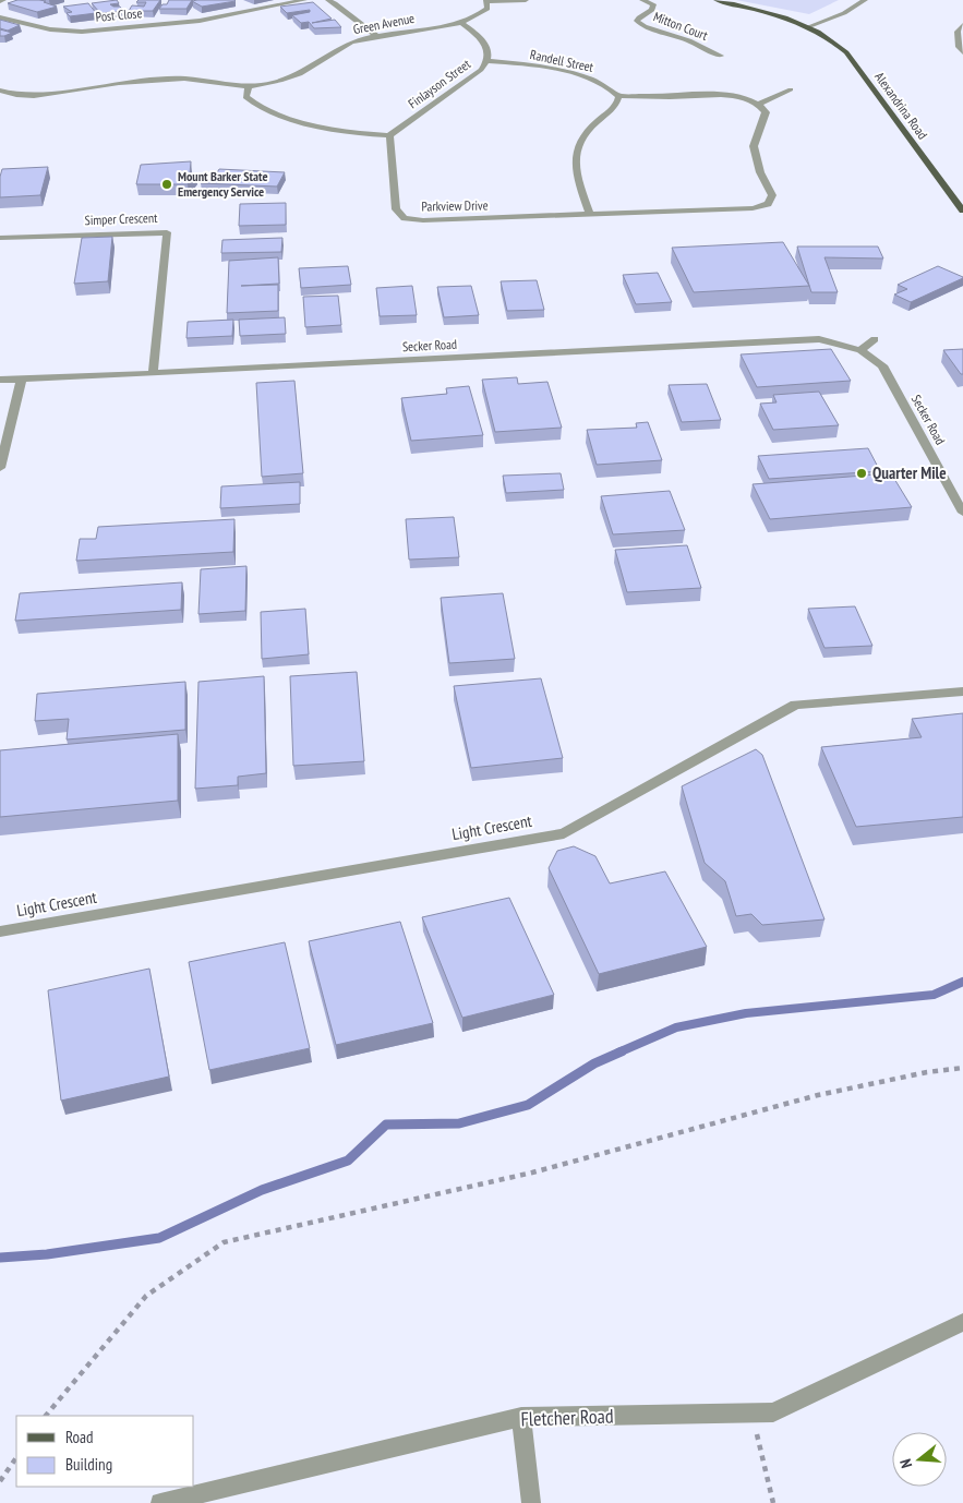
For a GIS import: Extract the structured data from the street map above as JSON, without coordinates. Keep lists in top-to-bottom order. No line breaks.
{"streets":{"main road":["Alexandrina Road"],"street":["Post Close","Green Avenue","Mitton Court","Randell Street","Finlayson Street","Parkview Drive","Simper Crescent","Secker Road","Light Crescent","Fletcher Road"]},"crossings":[["Green Avenue","Finlayson Street"],["Randell Street","Finlayson Street"],["Finlayson Street","Parkview Drive"],["Simper Crescent","Secker Road"]],"places":["Mount Barker State Emergency Service","Quarter Mile"],"legend":["Road","Building"],"north":"left"}
